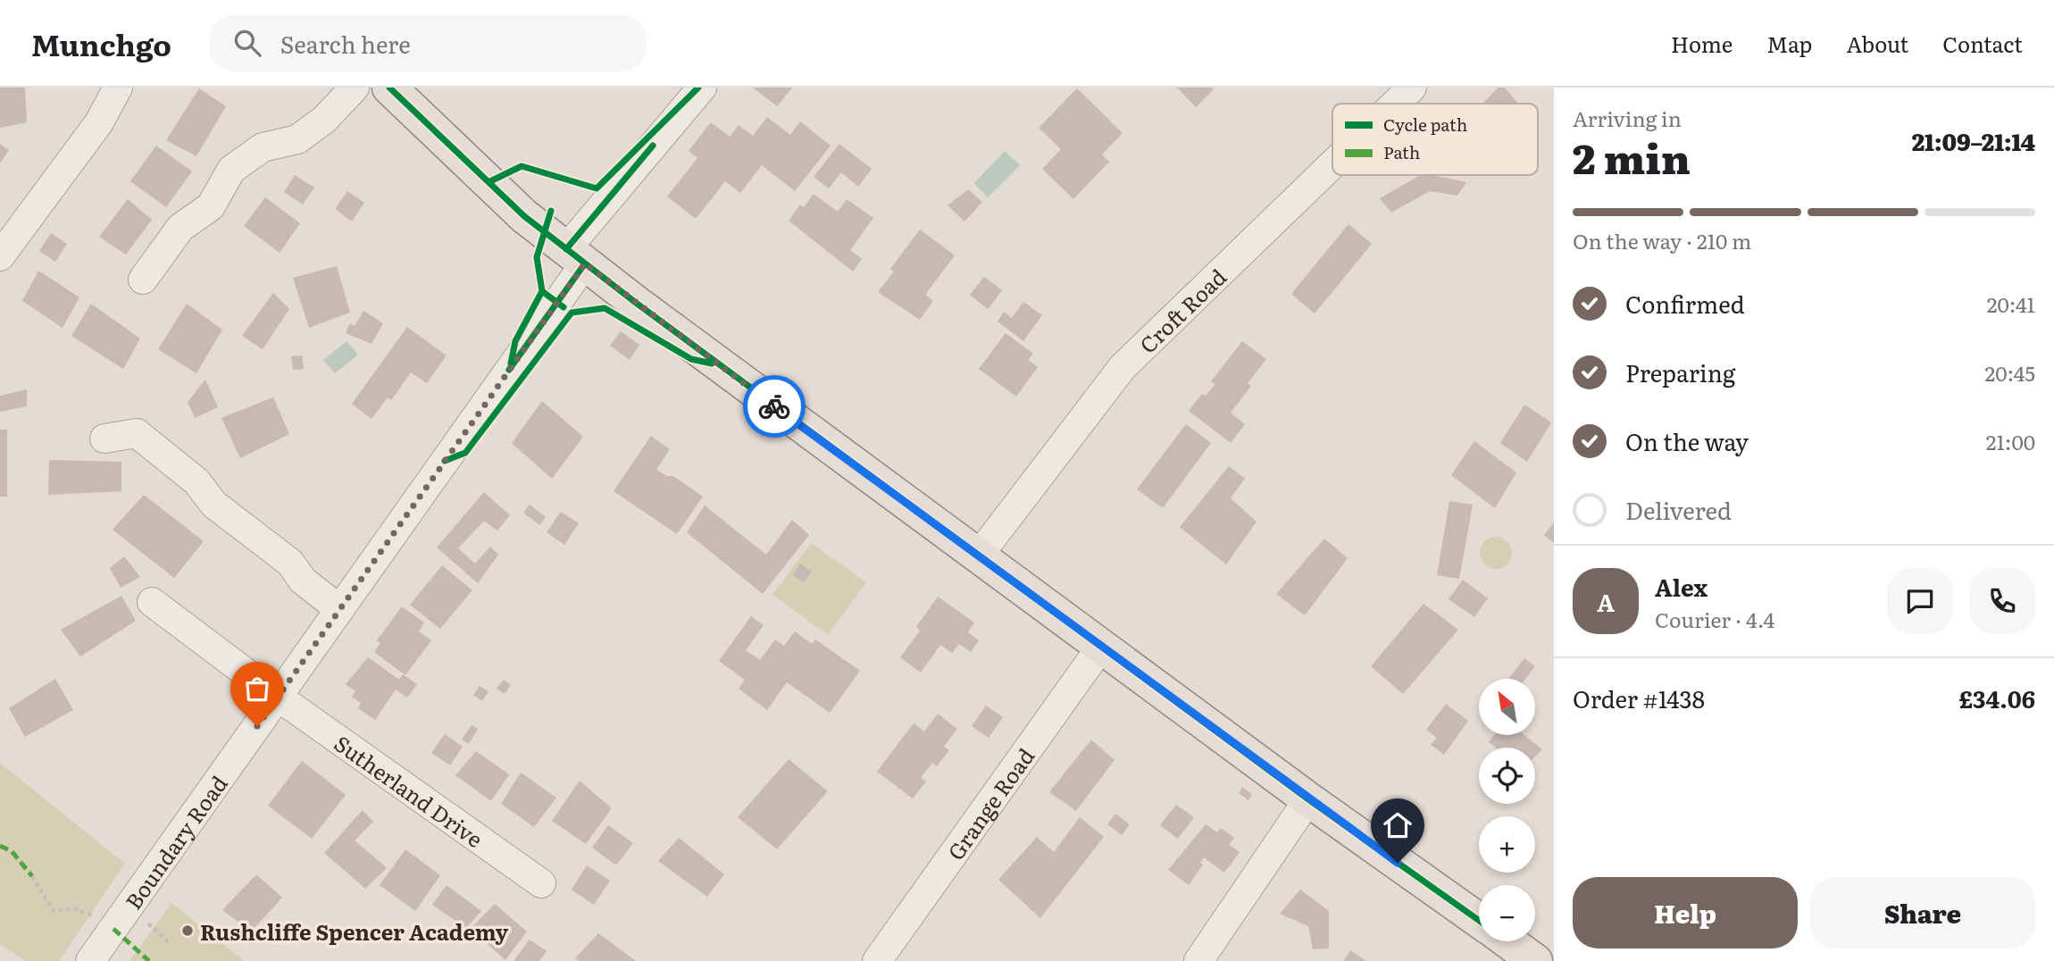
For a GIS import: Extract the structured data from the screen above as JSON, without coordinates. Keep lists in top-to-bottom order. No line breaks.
{"streets":{"street":["Croft Road","Sutherland Drive","Grange Road","Boundary Road"]},"crossings":[["Sutherland Drive","Boundary Road"]],"places":["Rushcliffe Spencer Academy"],"legend":["Cycle path","Path"],"north":"top left","page":{"header":"Munchgo","search":"Search here","nav":["Home","Map","About","Contact"],"heading":["2 min","Arriving in","21:09–21:14"],"panel":["Alex","Courier · 4.4","Order #1438","£34.06"],"bar":"On the way · 210 m","list":[["Confirmed","20:41"],["Preparing","20:45"],["On the way","21:00"],"Delivered"],"round":"A","map_buttons":["+","−"],"buttons":["Help","Share"]}}
